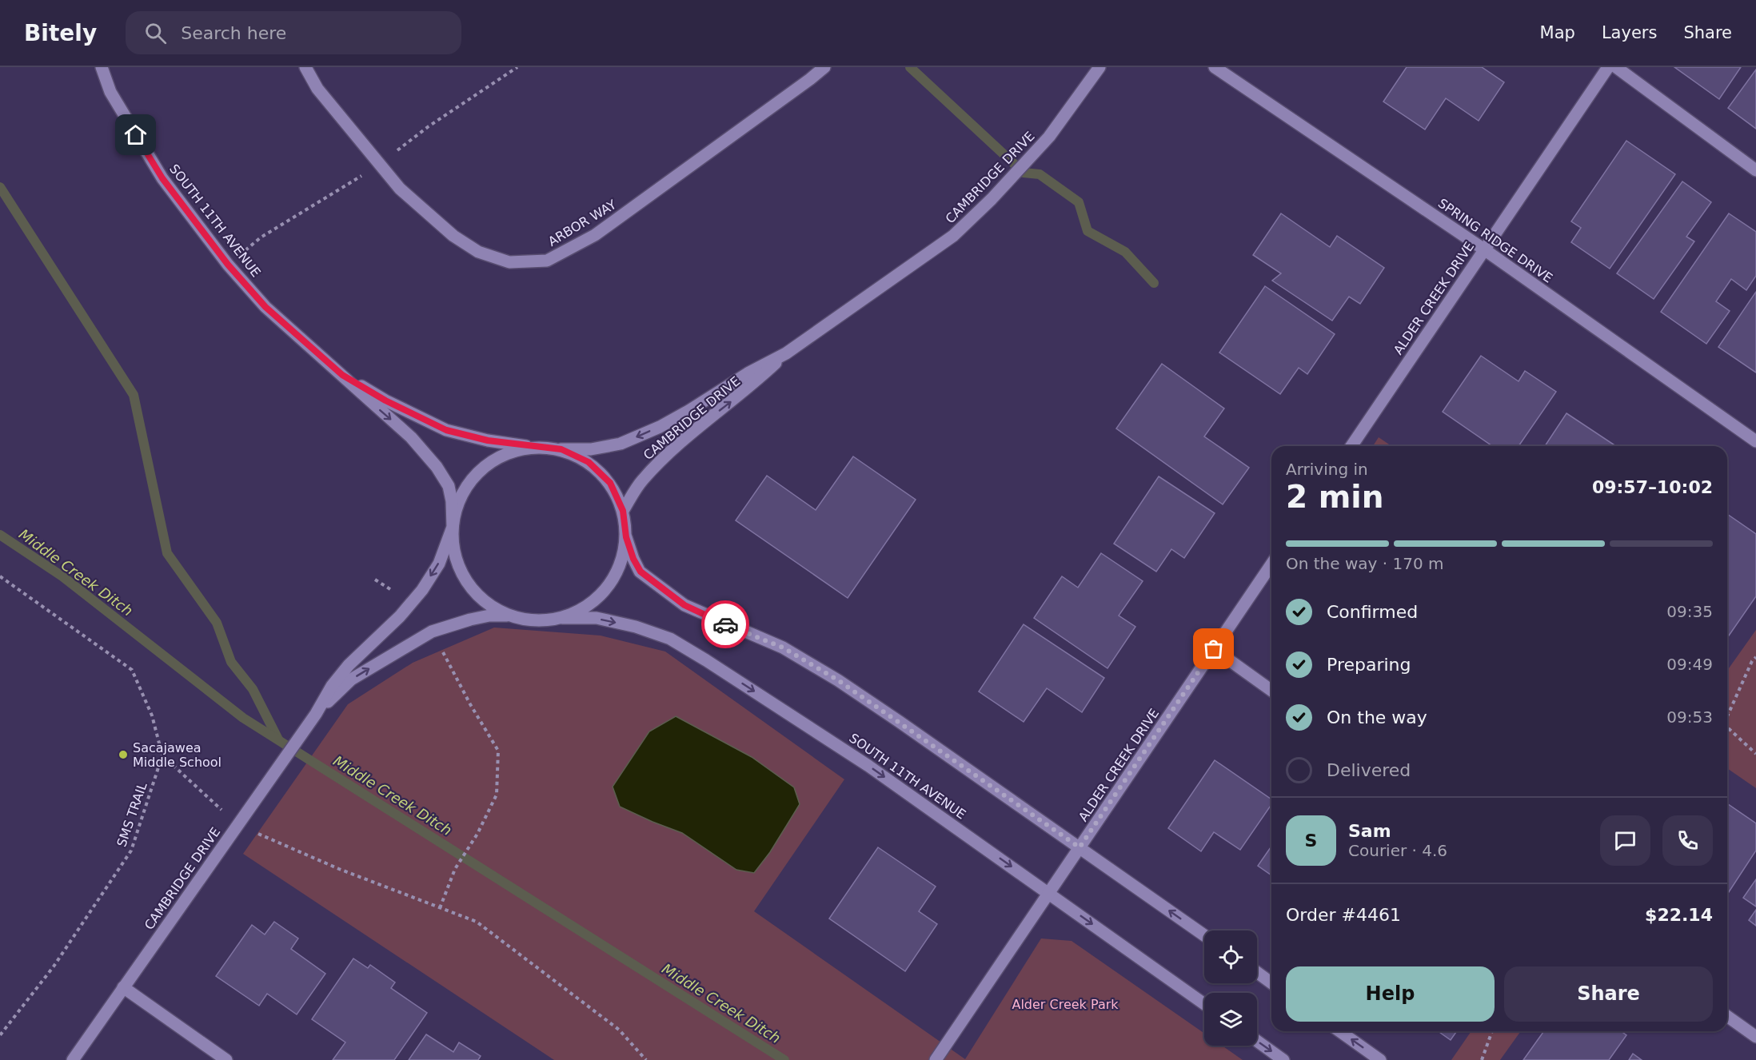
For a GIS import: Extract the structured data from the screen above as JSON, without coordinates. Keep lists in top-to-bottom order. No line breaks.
{"streets":{"street":["CAMBRIDGE DRIVE","SOUTH 11TH AVENUE","ARBOR WAY","SPRING RIDGE DRIVE","ALDER CREEK DRIVE"],"path":["SMS TRAIL"]},"crossings":[["CAMBRIDGE DRIVE","SOUTH 11TH AVENUE"],["SOUTH 11TH AVENUE","ALDER CREEK DRIVE"],["SPRING RIDGE DRIVE","ALDER CREEK DRIVE"]],"water":["Middle Creek Ditch"],"parks":["Alder Creek Park"],"places":["Sacajawea Middle School"],"page":{"header":"Bitely","search":"Search here","nav":["Map","Layers","Share"],"heading":["2 min","Arriving in","09:57–10:02"],"panel":["Sam","Courier · 4.6","Order #4461","$22.14"],"bar":"On the way · 170 m","list":[["Confirmed","09:35"],["Preparing","09:49"],["On the way","09:53"],"Delivered"],"round":"S","buttons":["Help","Share"]}}
